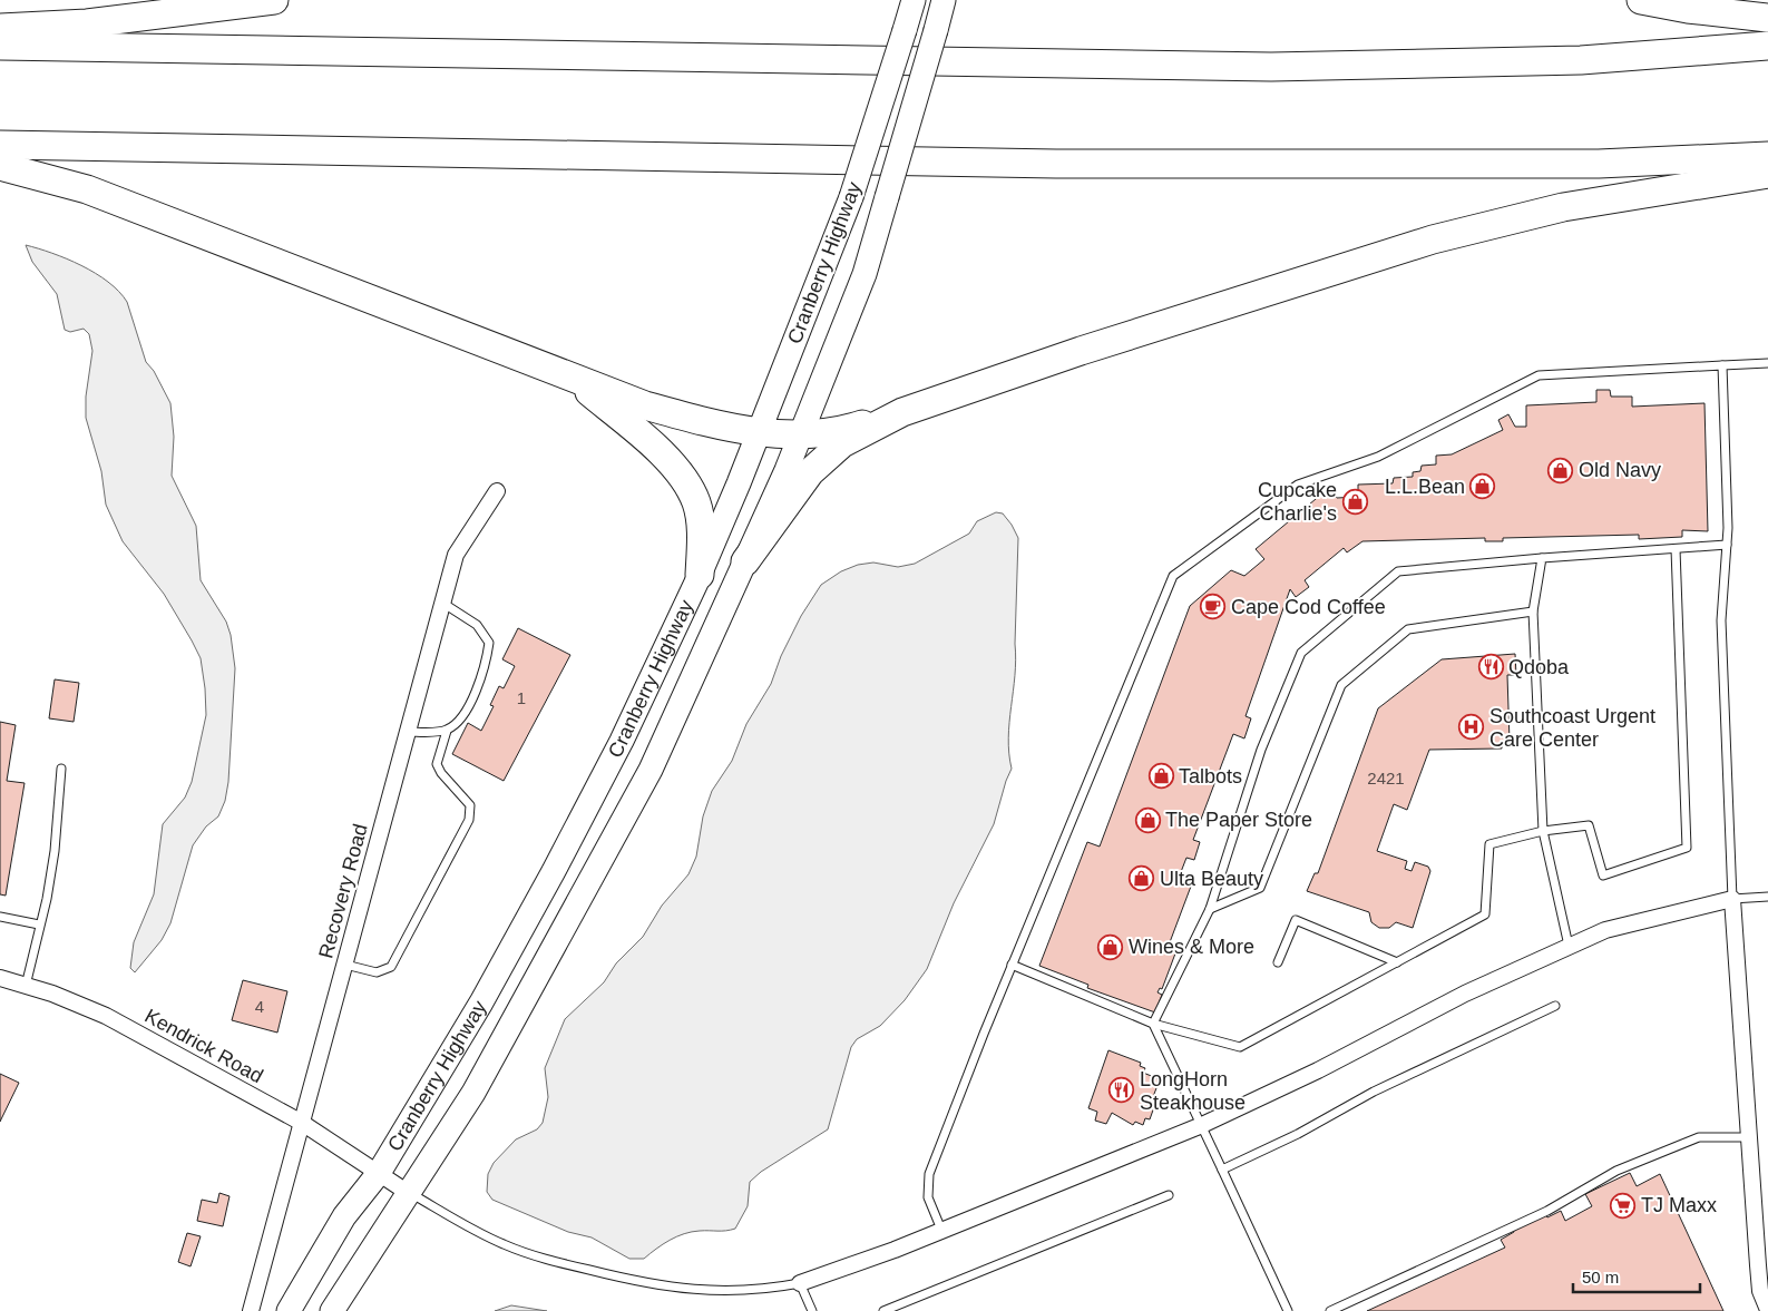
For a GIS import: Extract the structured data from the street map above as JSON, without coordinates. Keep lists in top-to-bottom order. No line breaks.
{"streets":{"main road":["Cranberry Highway"],"street":["Recovery Road","Kendrick Road"]},"crossings":[["Cranberry Highway","Kendrick Road"],["Recovery Road","Kendrick Road"]],"places":{"shop":["Old Navy","L.L.Bean","Cupcake Charlie's","Talbots","The Paper Store","Ulta Beauty","Wines & More"],"cafe":["Cape Cod Coffee"],"restaurant":["Qdoba","LongHorn Steakhouse"],"hospital":["Southcoast Urgent Care Center"],"supermarket":["TJ Maxx"]},"house_numbers":["1","2421","4"],"scale_bar":"50 m"}
